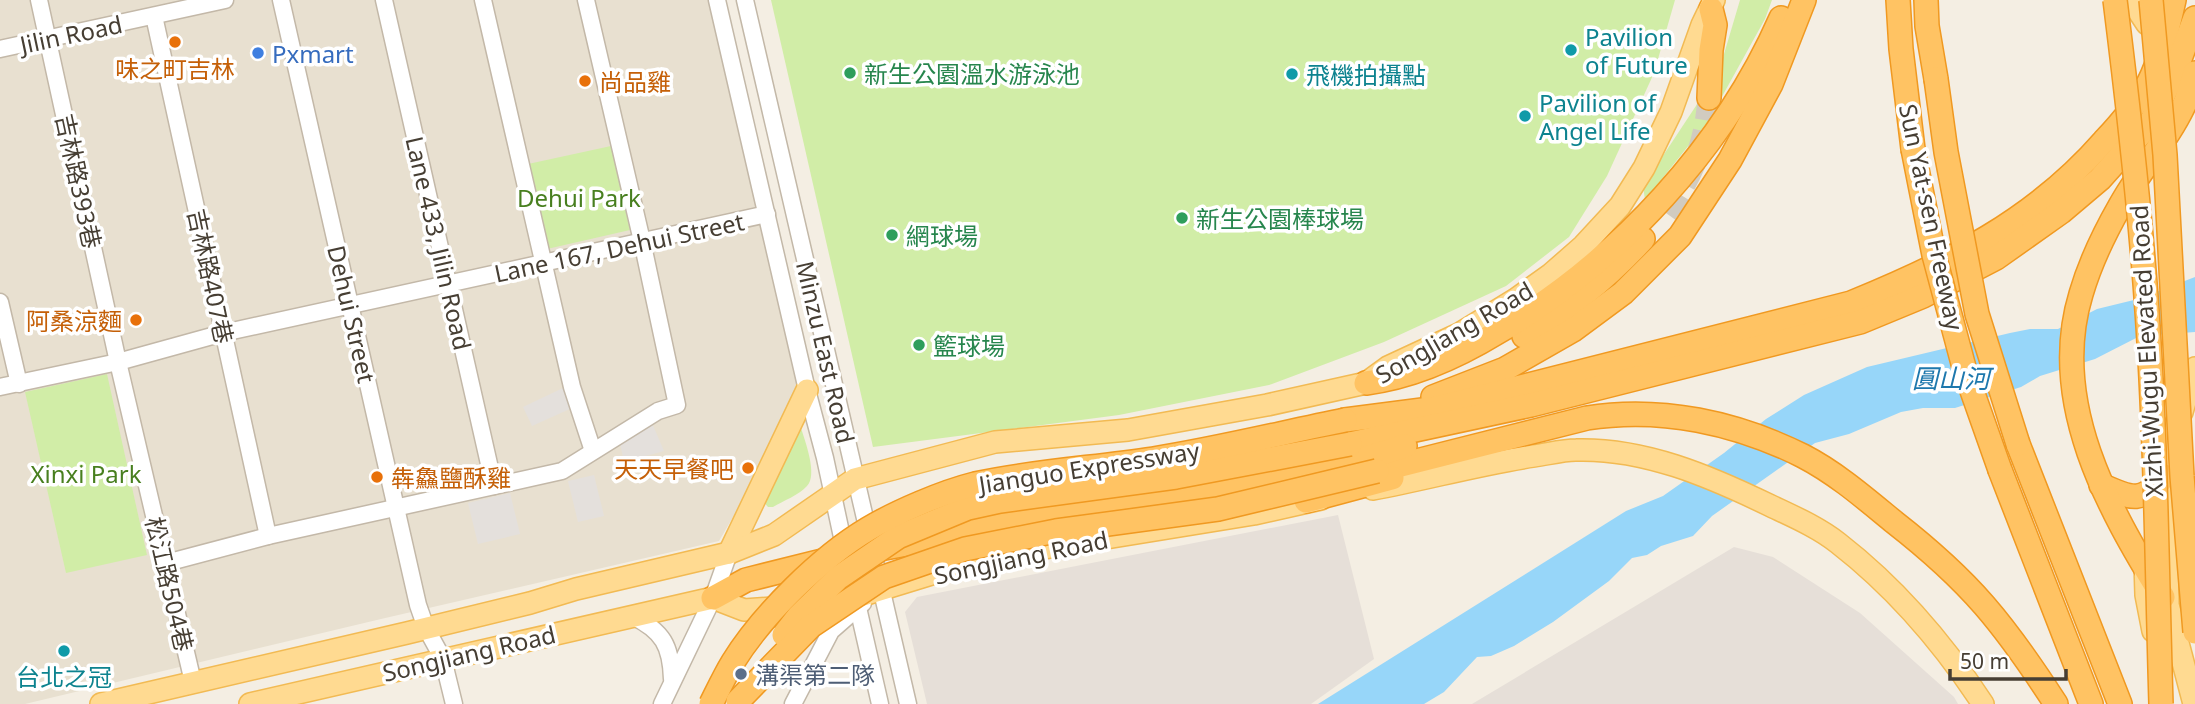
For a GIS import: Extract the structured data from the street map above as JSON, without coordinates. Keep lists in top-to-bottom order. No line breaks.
{"streets":{"highway":["Sun Yat-sen Freeway","Xizhi-Wugu Elevated Road","Jianguo Expressway"],"main road":["SongJiang Road","Songjiang Road"],"street":["Jilin Road","吉林路393巷","Lane 433, Jilin Road","Lane 167, Dehui Street","吉林路407巷","Dehui Street","Minzu East Road","松江路504巷"]},"crossings":[["Jilin Road","吉林路393巷"],["Jilin Road","吉林路407巷"],["吉林路393巷","Lane 167, Dehui Street"],["吉林路393巷","松江路504巷"],["Lane 433, Jilin Road","Lane 167, Dehui Street"],["Lane 167, Dehui Street","吉林路407巷"],["Lane 167, Dehui Street","Dehui Street"],["Lane 167, Dehui Street","Minzu East Road"],["Lane 167, Dehui Street","松江路504巷"],["Dehui Street","Songjiang Road"],["SongJiang Road","Songjiang Road"],["Minzu East Road","Songjiang Road"],["Songjiang Road","松江路504巷"]],"water":["圓山河"],"parks":["Dehui Park","Xinxi Park"],"places":["味之町吉林","Pavilion of Future","Pxmart","新生公園溫水游泳池","飛機拍攝點","尚品雞","Pavilion of Angel Life","新生公園棒球場","網球場","阿桑涼麵","籃球場","天天早餐吧","犇鱻鹽酥雞","台北之冠","溝渠第二隊"],"scale_bar":"50 m"}
